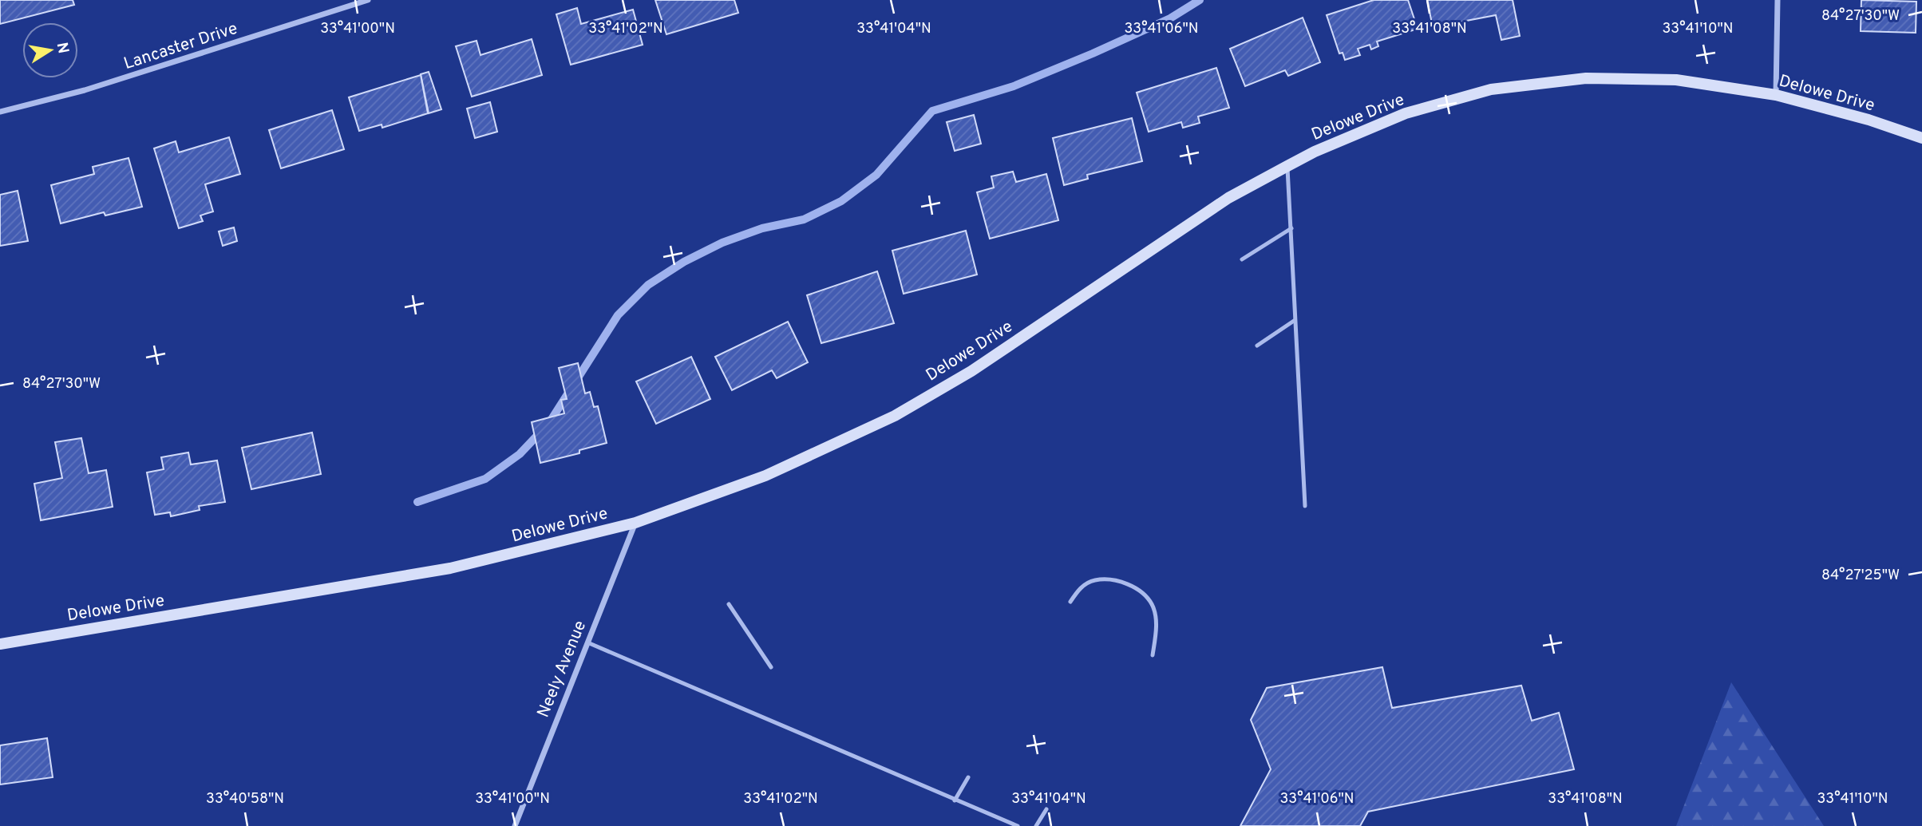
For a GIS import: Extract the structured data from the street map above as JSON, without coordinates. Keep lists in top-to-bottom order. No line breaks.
{"streets":{"street":["Lancaster Drive","Delowe Drive","Neely Avenue"]},"crossings":[["Delowe Drive","Neely Avenue"]],"north":"right","coordinates":["84°27'30\"W","33°41'00\"N","33°41'02\"N","33°41'04\"N","33°41'06\"N","33°41'08\"N","33°41'10\"N","84°27'25\"W","33°40'58\"N"]}
